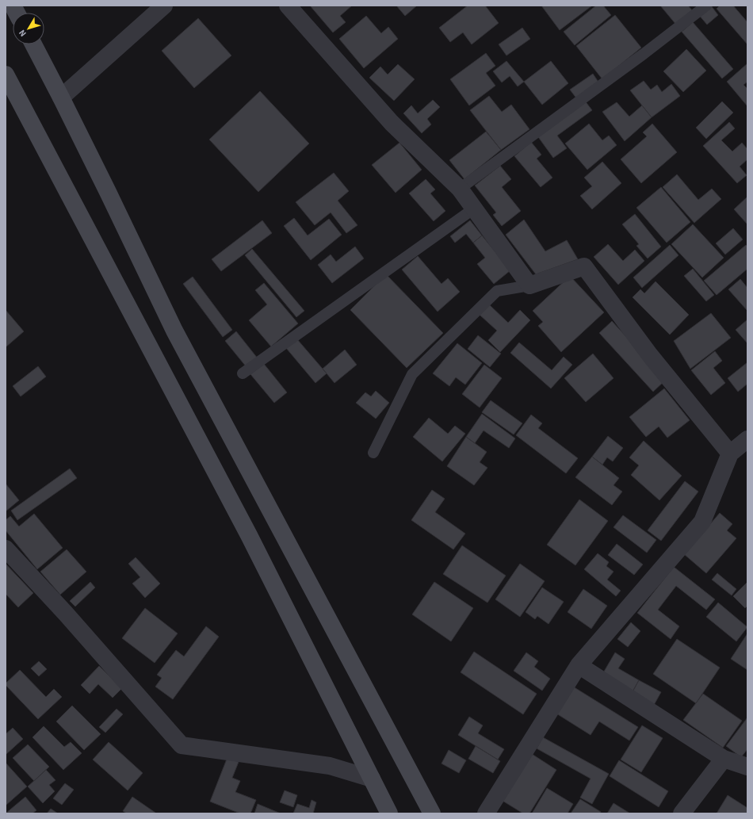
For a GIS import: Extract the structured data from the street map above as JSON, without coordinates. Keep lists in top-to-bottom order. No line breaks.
{"north":"bottom left"}
